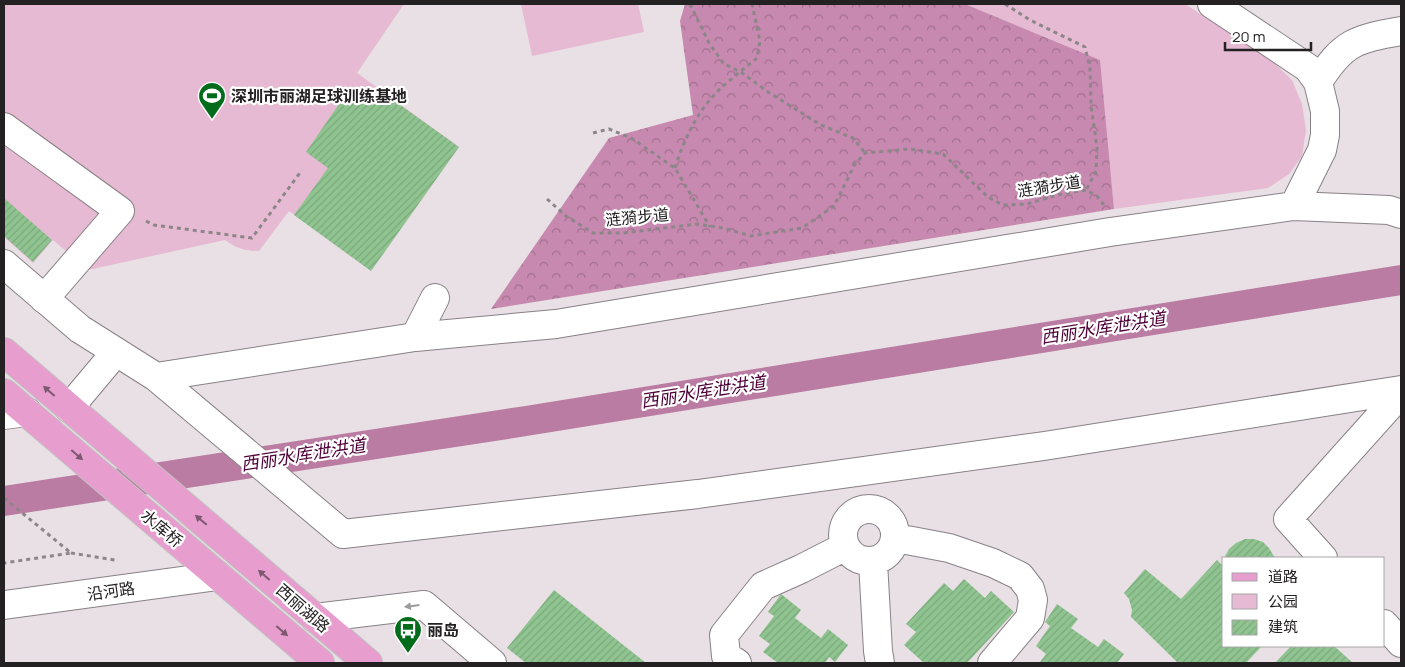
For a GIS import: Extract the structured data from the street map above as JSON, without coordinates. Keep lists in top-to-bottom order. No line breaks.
{"streets":{"main road":["水库桥","西丽湖路"],"street":["沿河路"],"path":["涟漪步道"]},"crossings":[["水库桥","沿河路"],["水库桥","西丽湖路"],["沿河路","西丽湖路"]],"water":["西丽水库泄洪道"],"places":{"sports":["深圳市丽湖足球训练基地"],"bus stop":["丽岛"]},"legend":["道路","公园","建筑"],"scale_bar":"20 m"}
